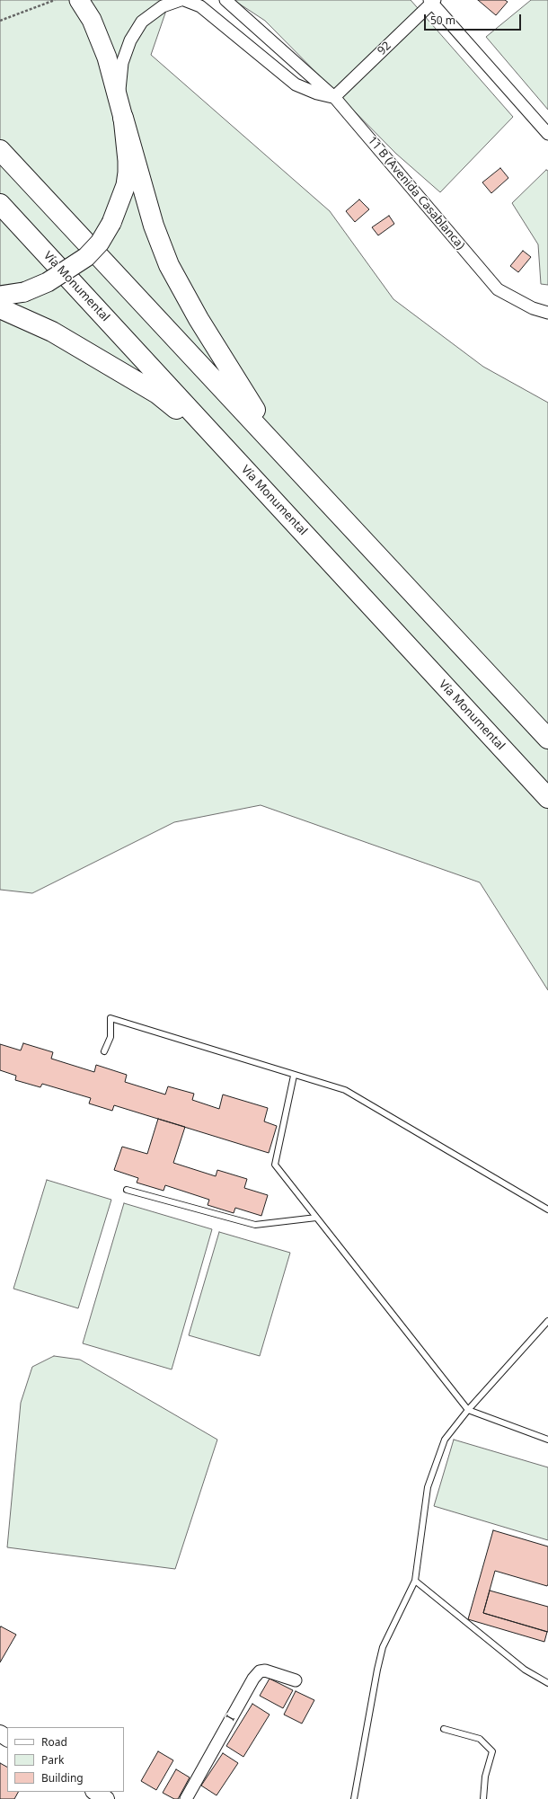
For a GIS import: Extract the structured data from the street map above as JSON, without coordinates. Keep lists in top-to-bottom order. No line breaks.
{"streets":{"highway":["Vía Monumental"],"street":["92","11 B (Avenida Casablanca)","I"]},"crossings":[["92","11 B (Avenida Casablanca)"]],"legend":["Road","Park","Building"],"scale_bar":"50 m"}
